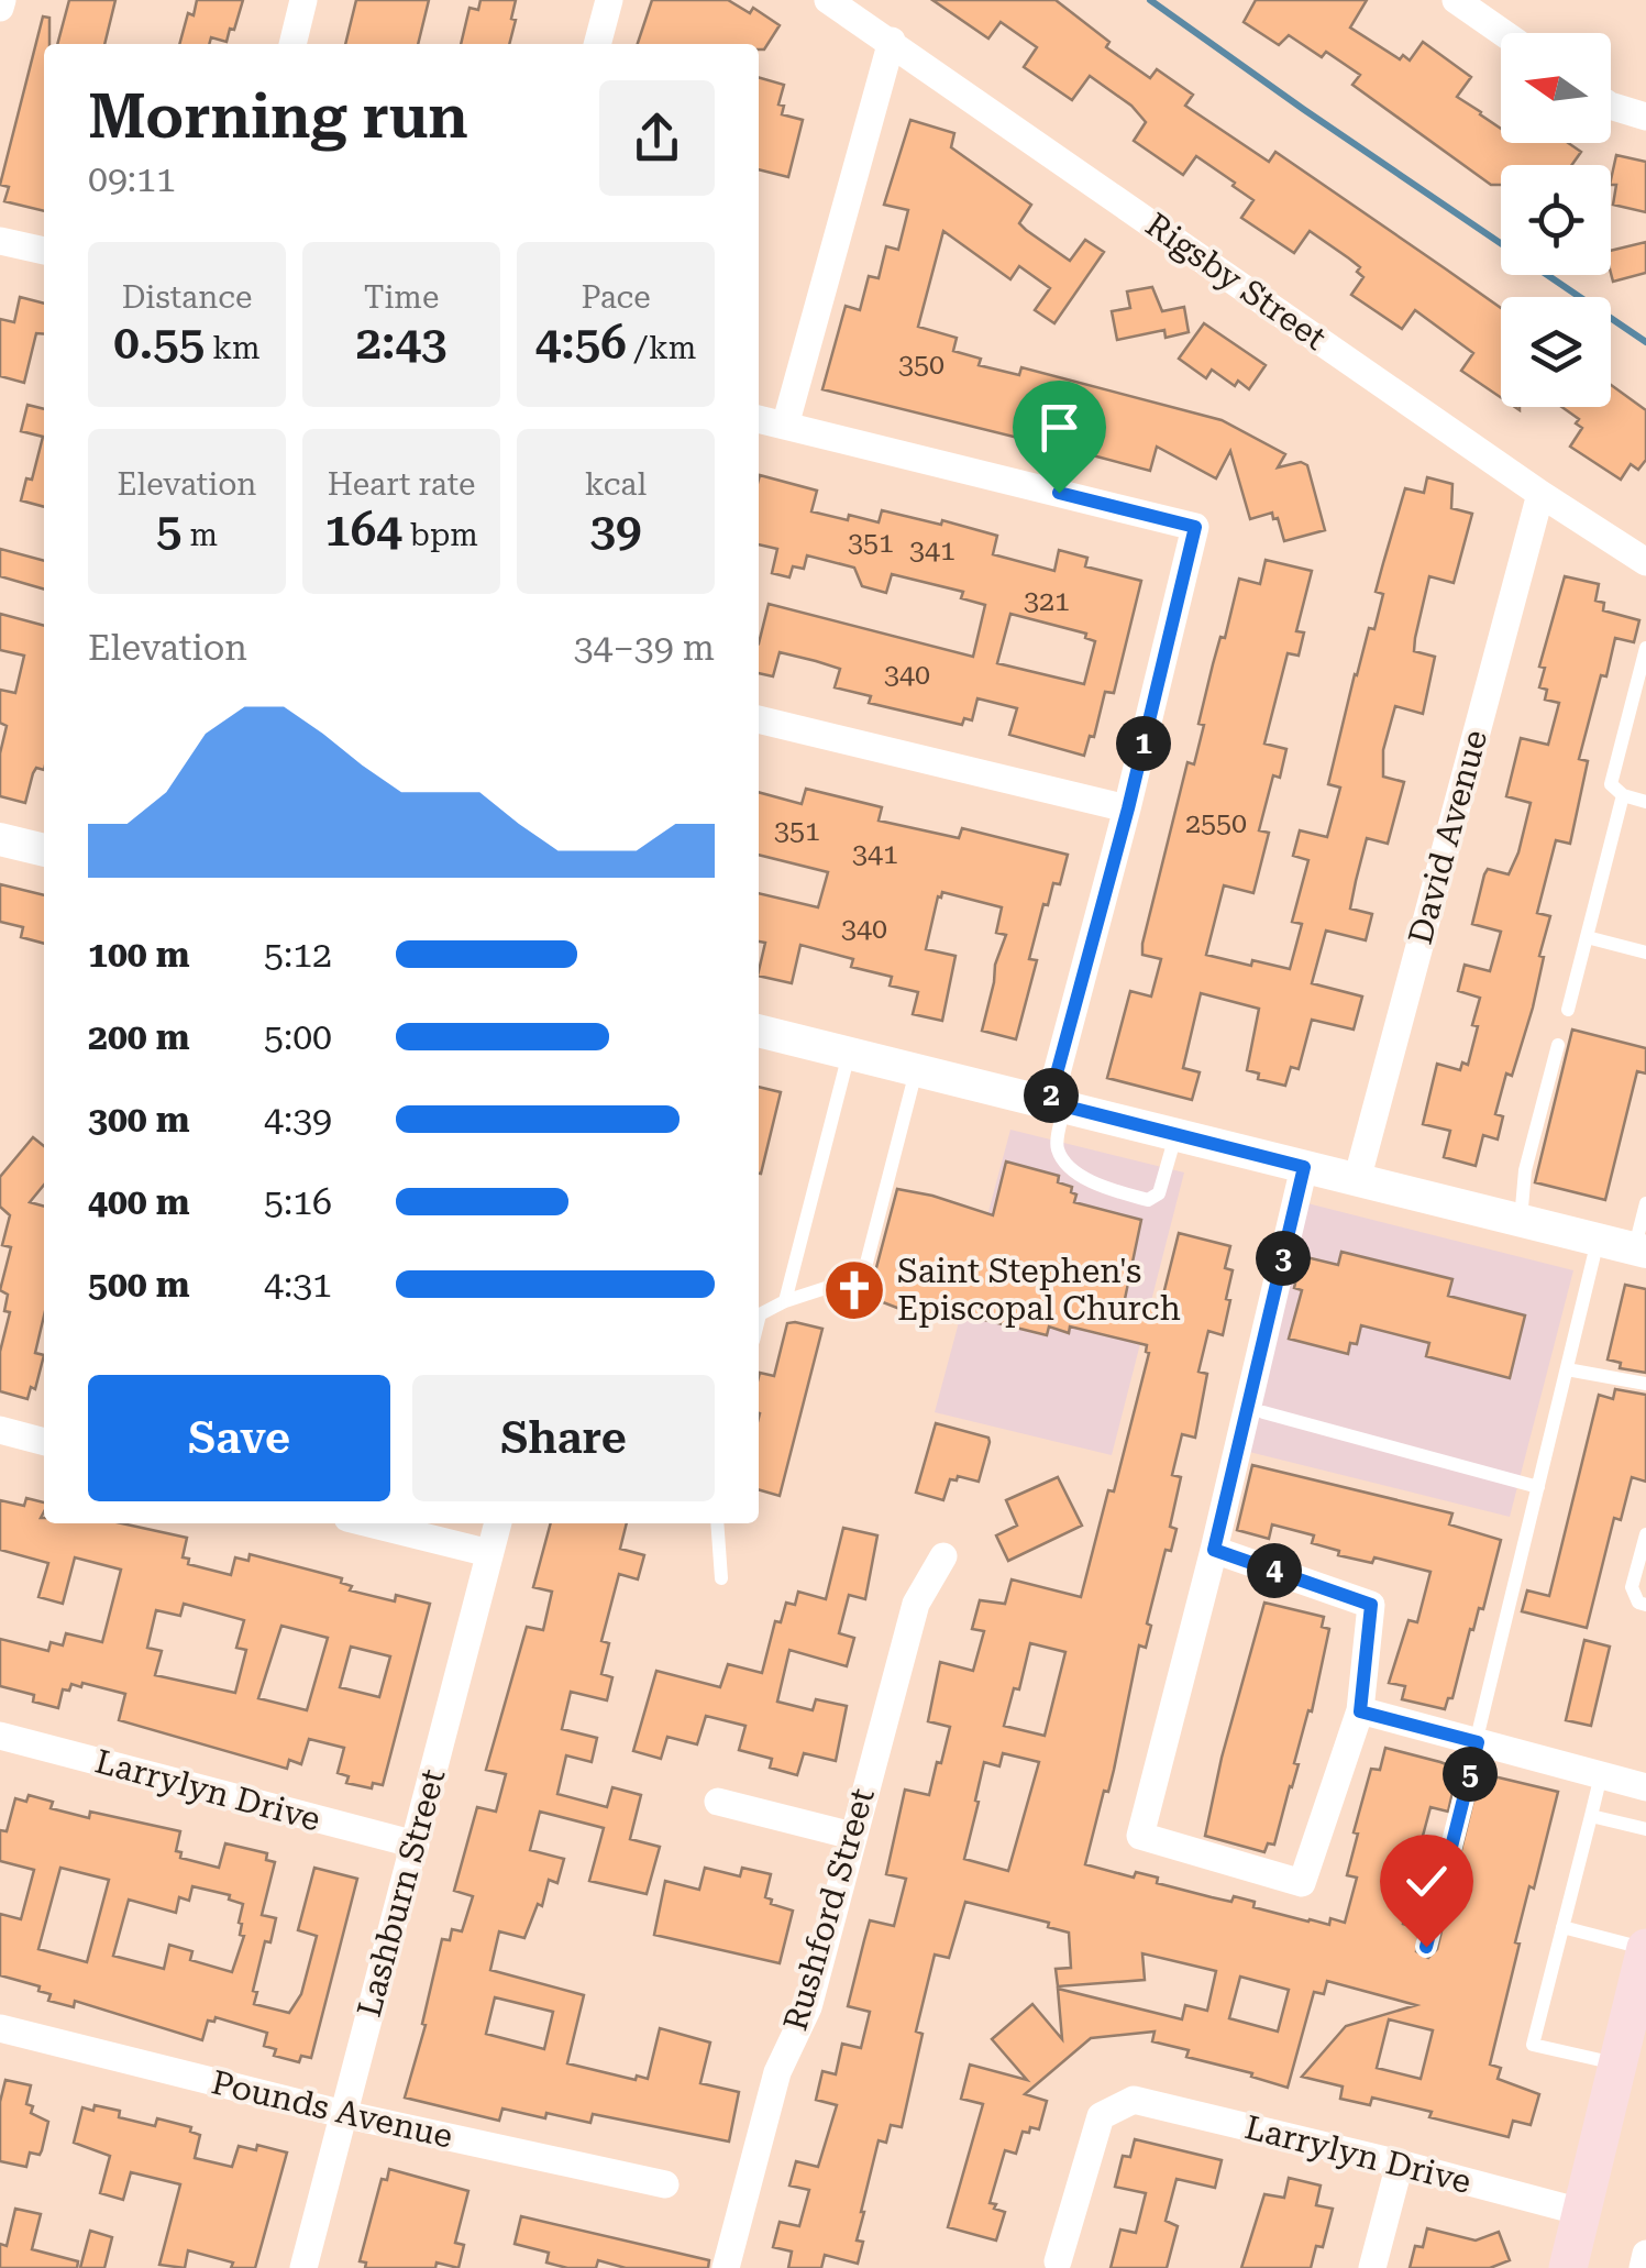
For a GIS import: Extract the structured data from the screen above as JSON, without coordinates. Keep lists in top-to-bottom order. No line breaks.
{"streets":{"street":["Rigsby Street","David Avenue","Larrylyn Drive","Lashburn Street","Rushford Street","Pounds Avenue"]},"crossings":[["Rigsby Street","David Avenue"],["Larrylyn Drive","Lashburn Street"],["Lashburn Street","Pounds Avenue"]],"places":{"church":["Saint Stephen's Episcopal Church"]},"house_numbers":["350","351","341","321","340","2550","351","341","340"],"north":"left","page":{"heading":["Morning run","09:11"],"stats":[["Distance","0.55 km"],["Time","2:43"],["Pace","4:56 /km"],["Elevation","5 m"],["Heart rate","164 bpm"],["kcal","39"]],"chart":["Elevation","34–39 m"],"pins":["1","2","3","4","5"],"list":[{"name":"100 m","note":"5:12"},{"name":"200 m","note":"5:00"},{"name":"300 m","note":"4:39"},{"name":"400 m","note":"5:16"},{"name":"500 m","note":"4:31"}],"buttons":["Save","Share"]}}
